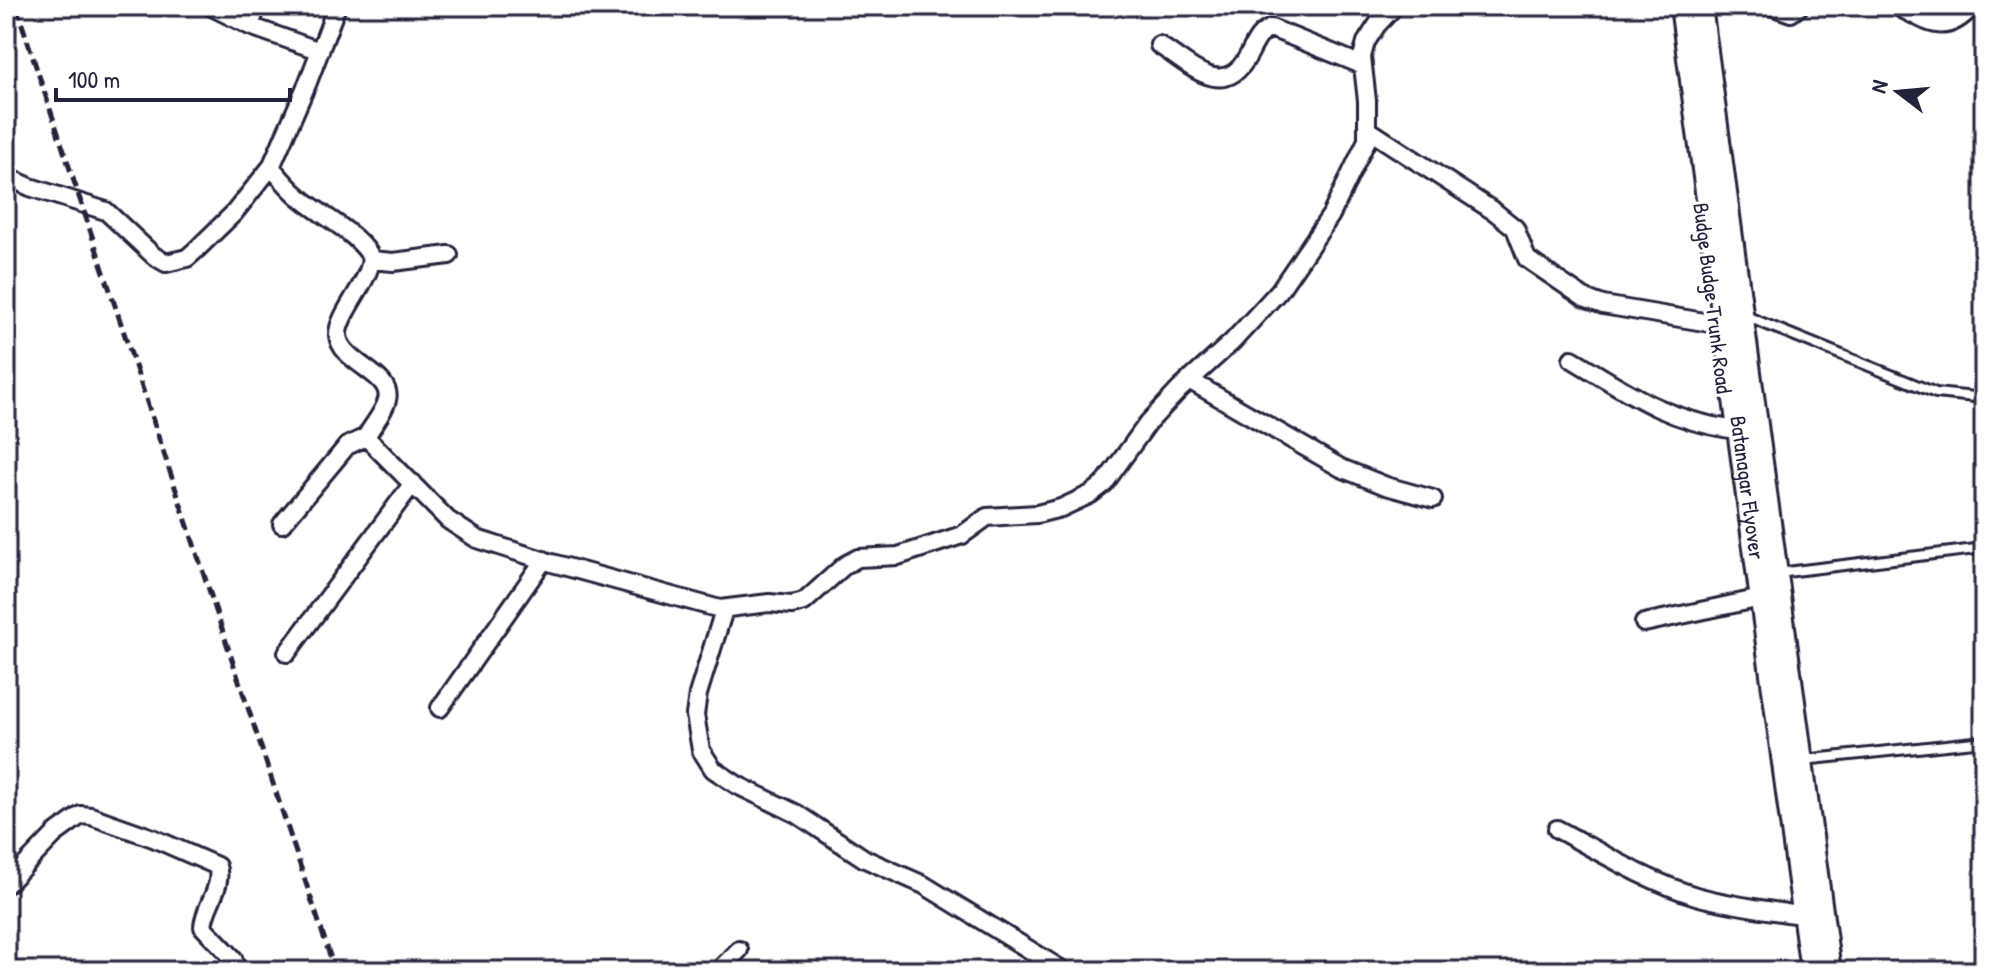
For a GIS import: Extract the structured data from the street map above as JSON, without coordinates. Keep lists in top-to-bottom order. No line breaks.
{"streets":{"main road":["Batanagar Flyover"],"street":["Budge Budge Trunk Road"]},"scale_bar":"100 m","north":"left"}
